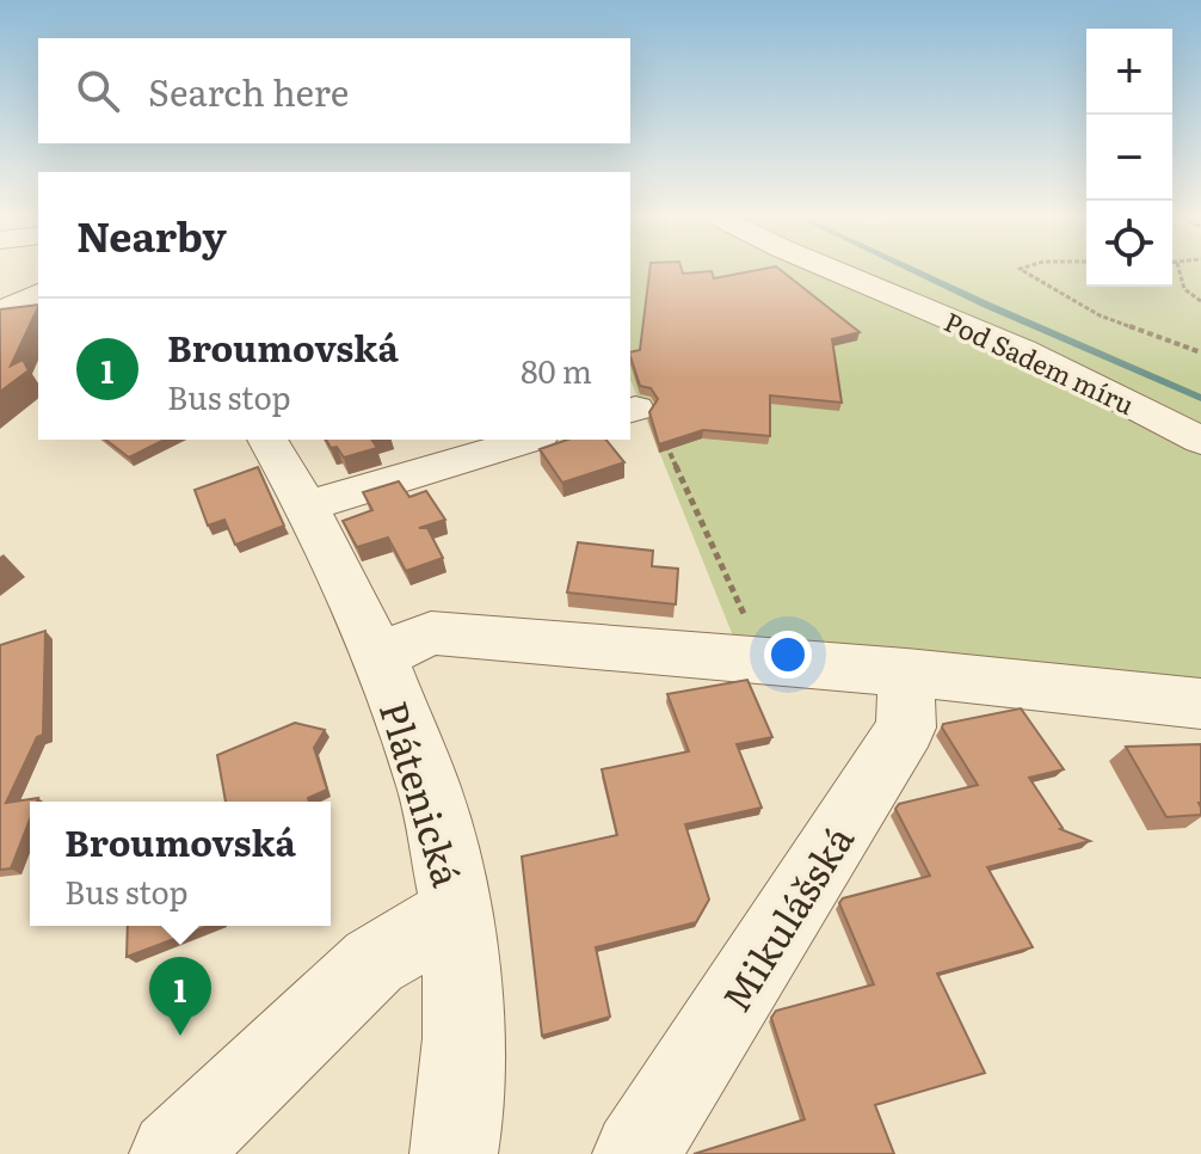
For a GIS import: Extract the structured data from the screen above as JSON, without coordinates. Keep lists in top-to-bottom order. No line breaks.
{"streets":{"street":["Pod Sadem míru","Plátenická","Mikulášská"]},"page":{"map_buttons":["+","−"],"search":"Search here","heading":"Nearby","list":[{"mark":"1","name":"Broumovská","note":"Bus stop","value":"80 m"}],"popup":["Broumovská","Bus stop"],"pins":"1"}}
